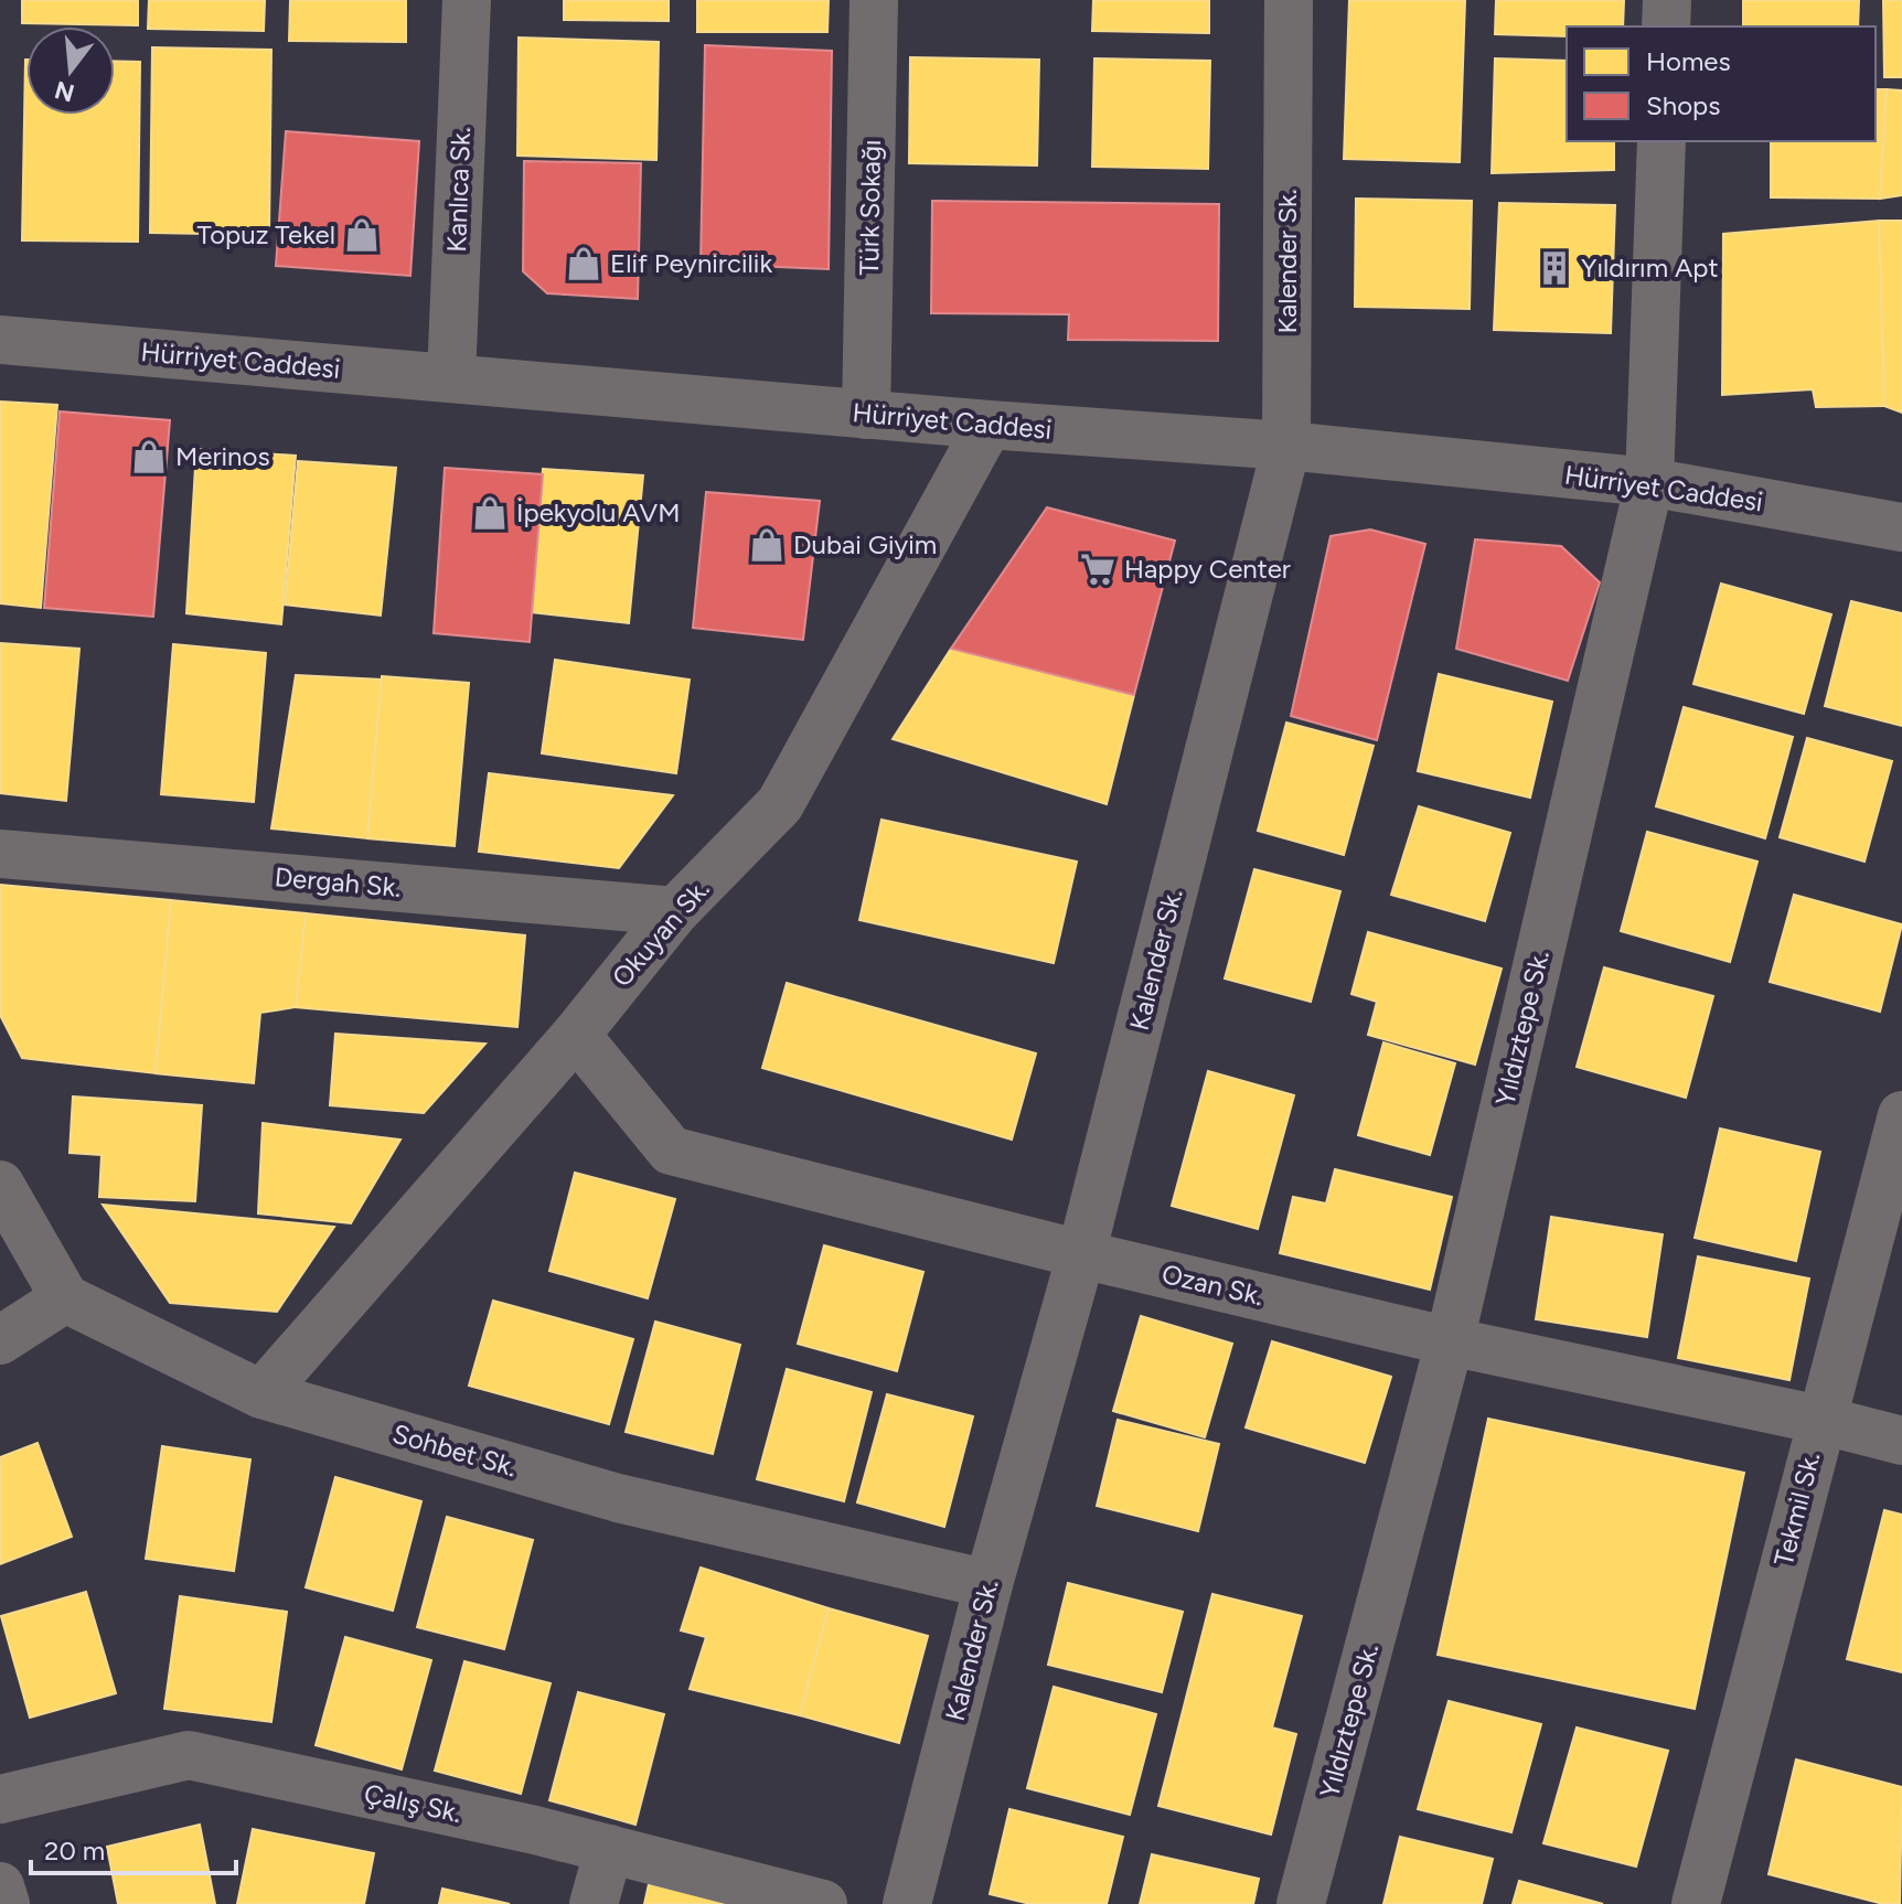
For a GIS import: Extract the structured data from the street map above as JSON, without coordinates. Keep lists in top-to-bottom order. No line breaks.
{"streets":{"street":["Kanlıca Sk.","Türk Sokağı","Kalender Sk.","Hürriyet Caddesi","Dergah Sk.","Okuyan Sk.","Yıldıztepe Sk.","Ozan Sk.","Sohbet Sk.","Tekmil Sk.","Çalış Sk."]},"crossings":[["Kanlıca Sk.","Hürriyet Caddesi"],["Türk Sokağı","Hürriyet Caddesi"],["Kalender Sk.","Hürriyet Caddesi"],["Kalender Sk.","Ozan Sk."],["Kalender Sk.","Sohbet Sk."],["Hürriyet Caddesi","Okuyan Sk."],["Hürriyet Caddesi","Yıldıztepe Sk."],["Dergah Sk.","Okuyan Sk."],["Okuyan Sk.","Ozan Sk."],["Okuyan Sk.","Sohbet Sk."],["Yıldıztepe Sk.","Ozan Sk."],["Ozan Sk.","Tekmil Sk."]],"places":{"shop":["Topuz Tekel","Elif Peynircilik","Merinos","İpekyolu AVM","Dubai Giyim"],"building":["Yıldırım Apt"],"supermarket":["Happy Center"]},"legend":["Homes","Shops"],"scale_bar":"20 m","north":"bottom"}
